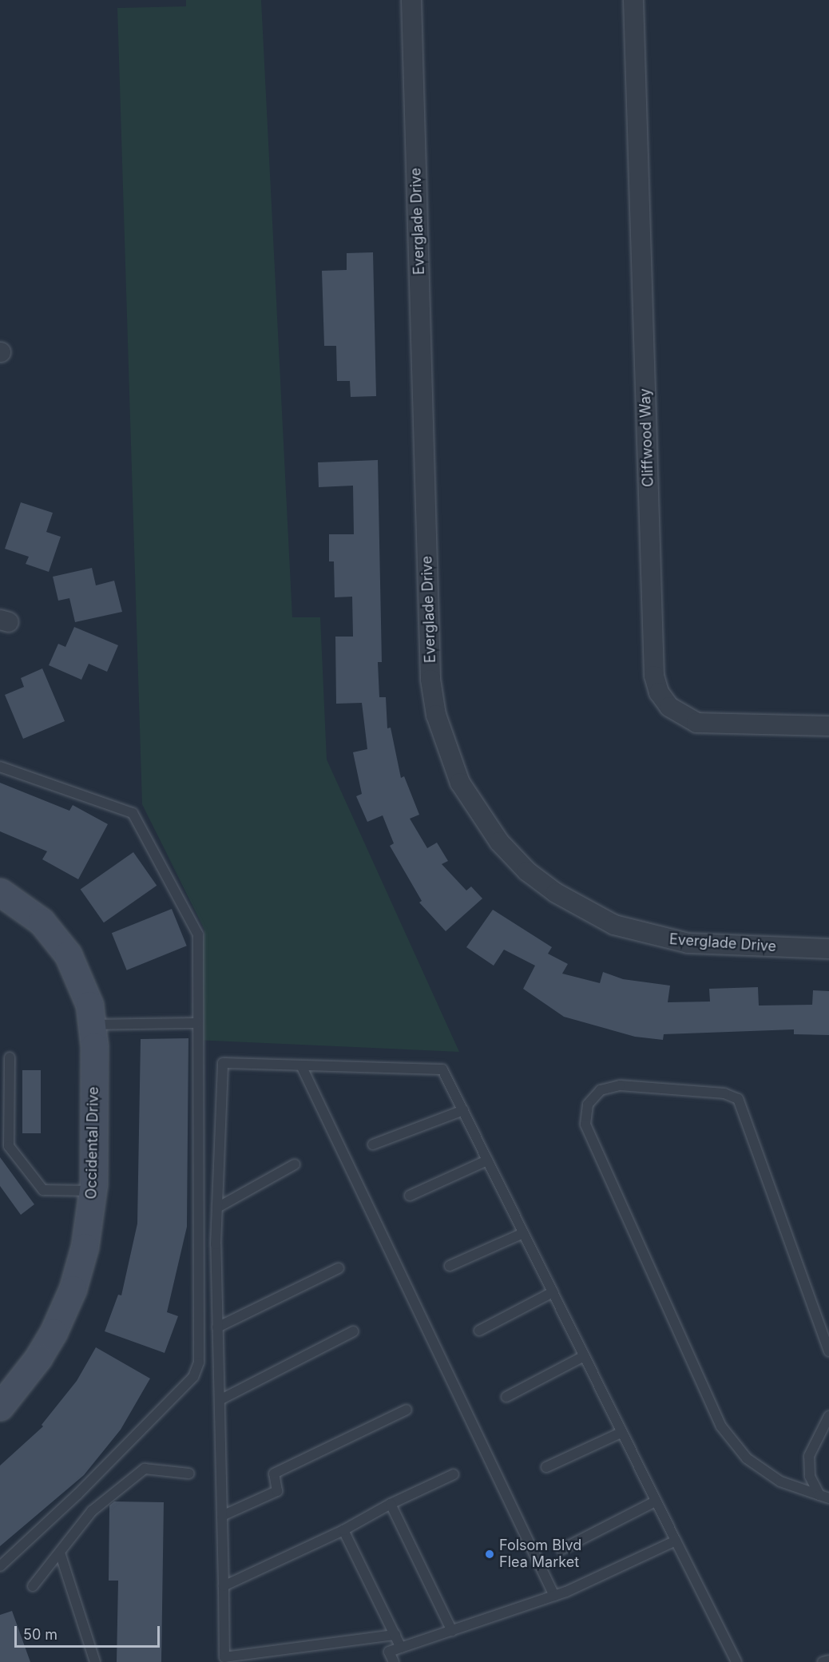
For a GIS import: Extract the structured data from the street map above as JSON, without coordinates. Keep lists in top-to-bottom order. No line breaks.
{"streets":{"street":["Everglade Drive","Cliffwood Way","Occidental Drive"]},"places":["Folsom Blvd Flea Market"],"scale_bar":"50 m"}
